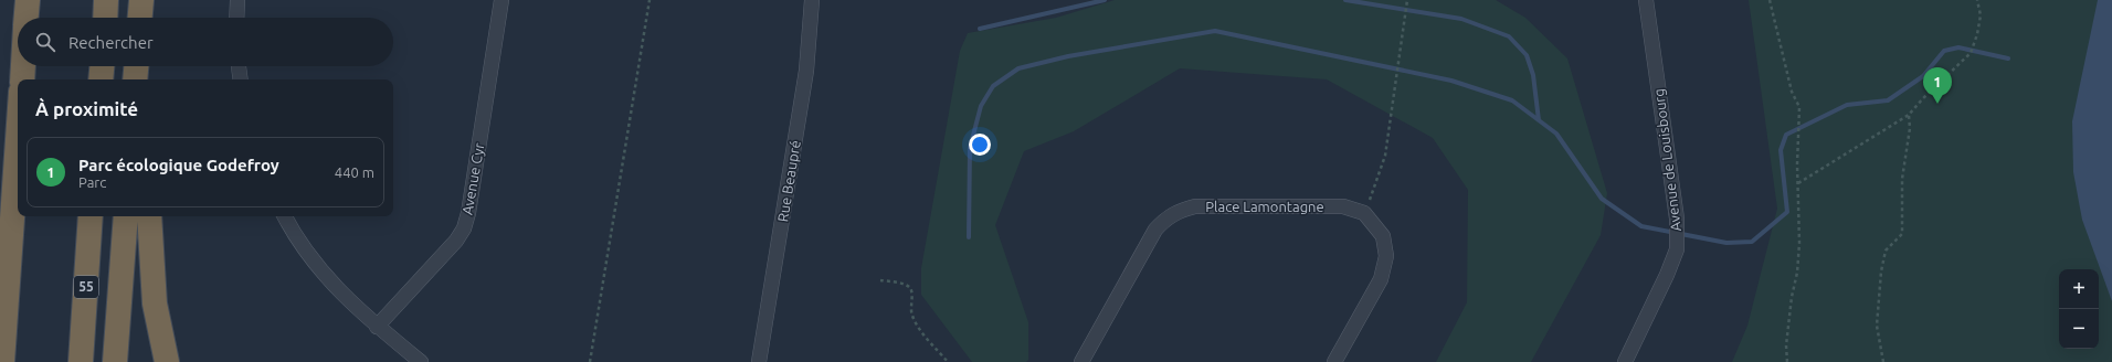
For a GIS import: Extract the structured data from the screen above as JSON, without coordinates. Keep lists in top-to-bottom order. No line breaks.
{"streets":{"highway":["55"],"street":["Avenue de Louisbourg","Avenue Cyr","Rue Beaupré","Place Lamontagne"]},"page":{"search":"Rechercher","pins":"1","heading":"À proximité","list":[{"mark":"1","name":"Parc écologique Godefroy","note":"Parc","value":"440 m"}],"map_buttons":["+","−"]}}
